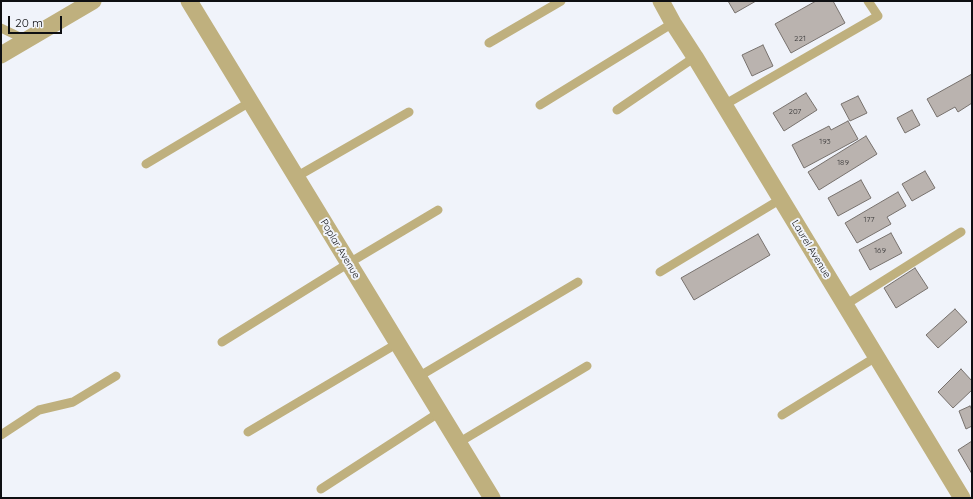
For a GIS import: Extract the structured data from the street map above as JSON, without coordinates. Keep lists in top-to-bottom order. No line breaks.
{"streets":{"street":["Poplar Avenue","Laurel Avenue"]},"house_numbers":["221","207","193","189","177","169"],"scale_bar":"20 m"}
